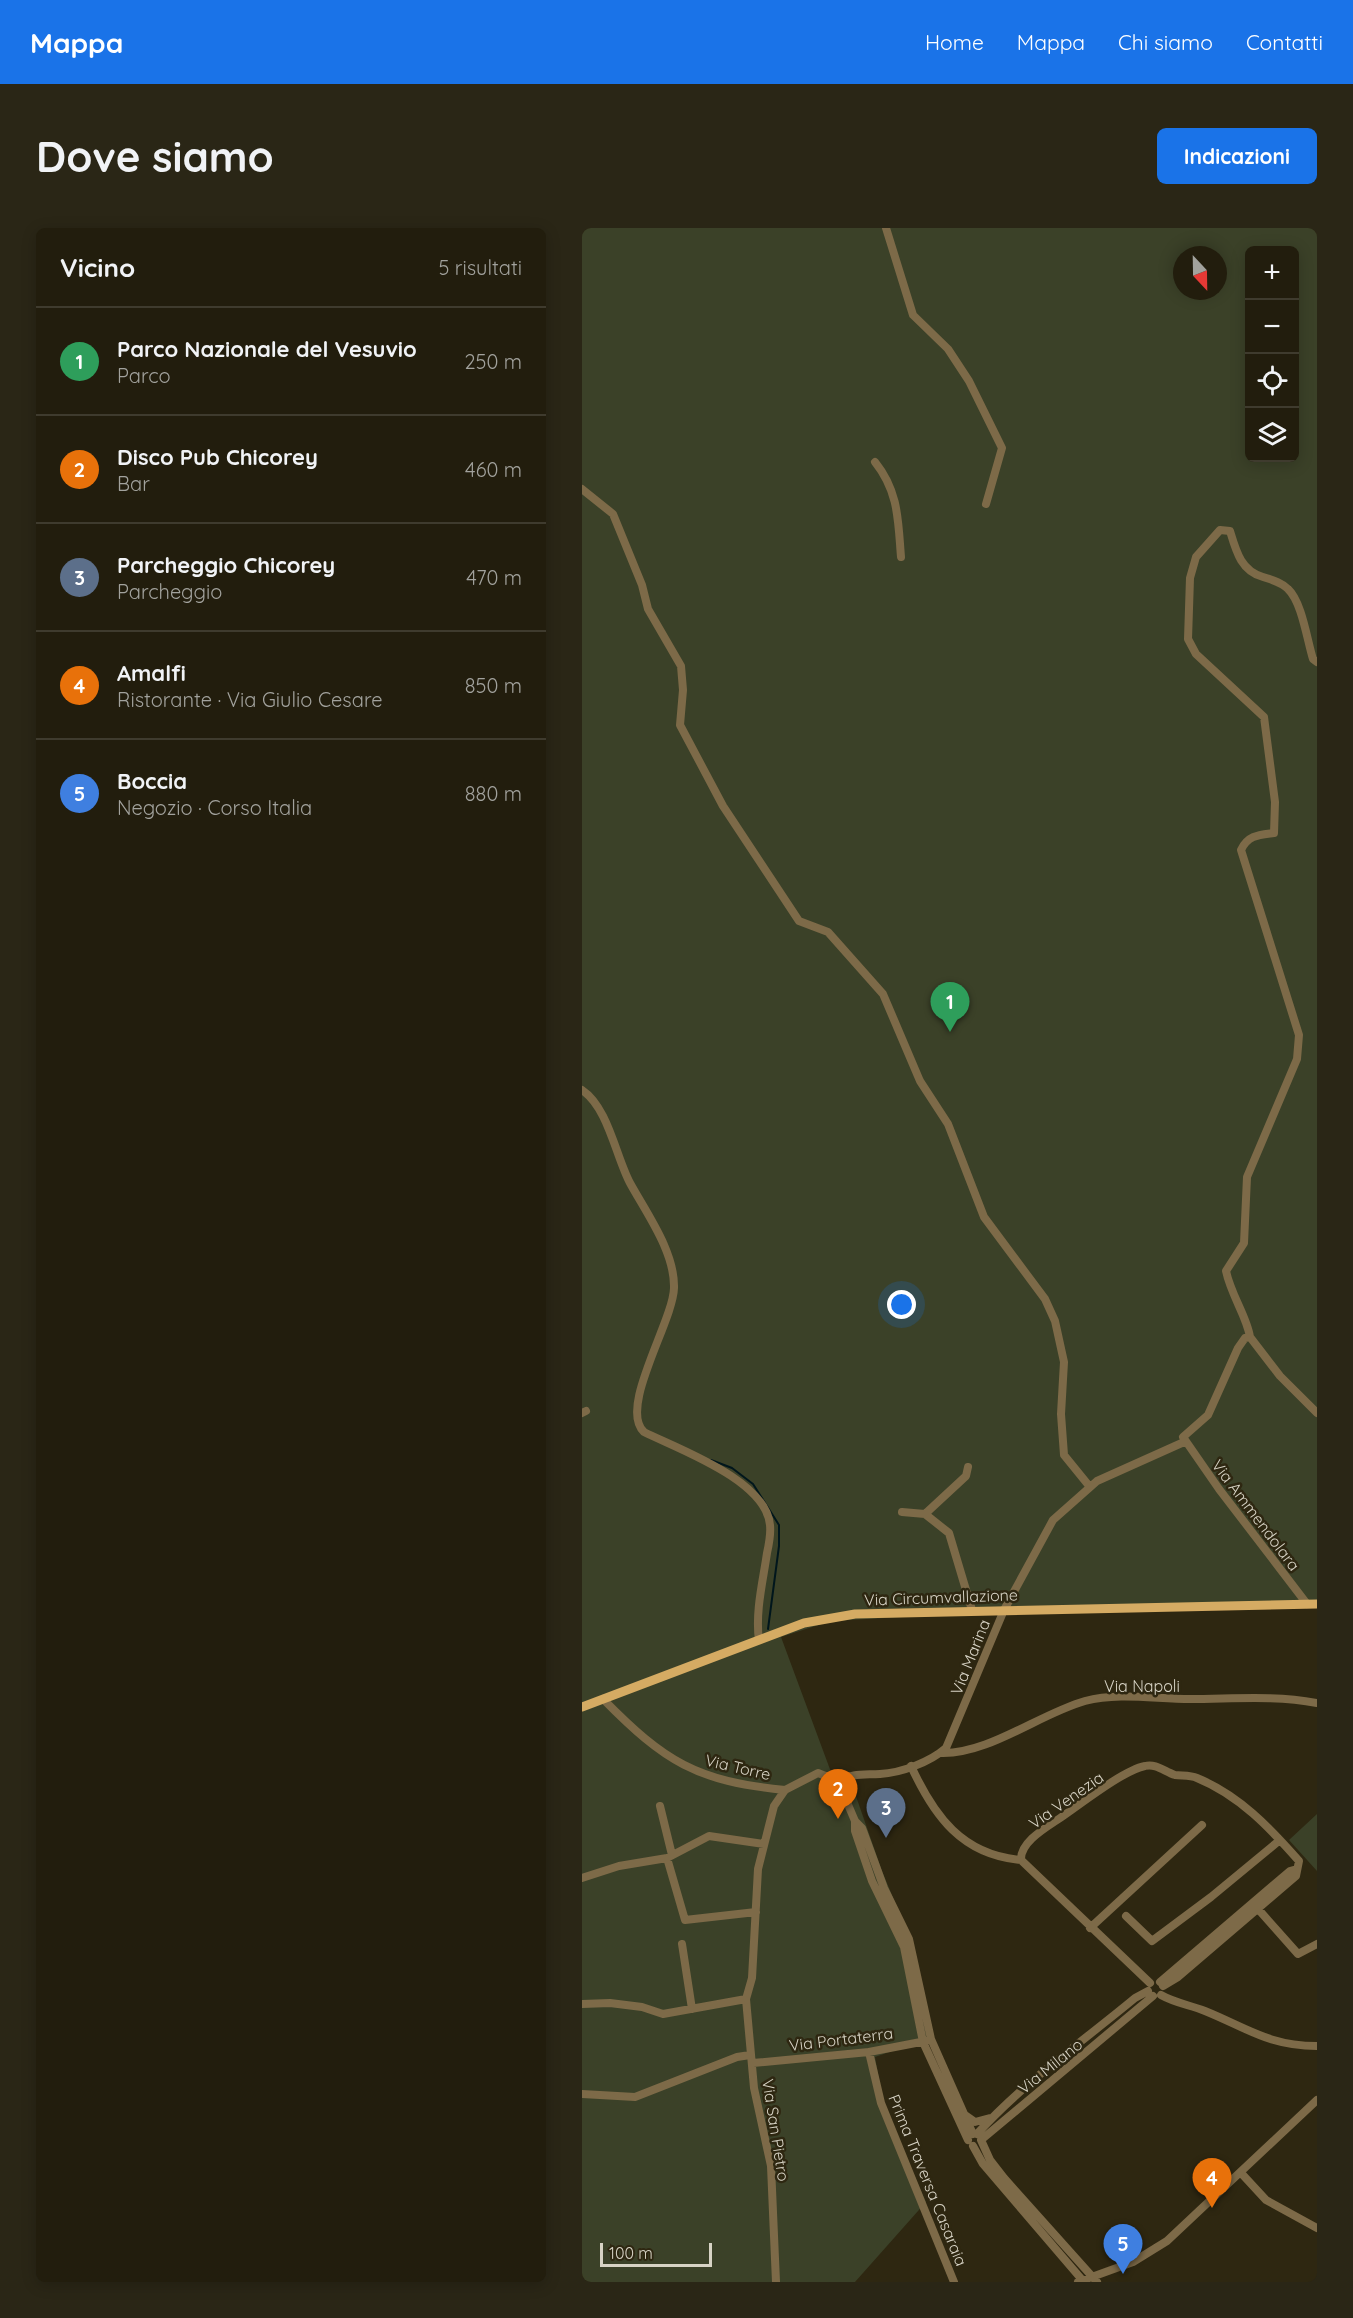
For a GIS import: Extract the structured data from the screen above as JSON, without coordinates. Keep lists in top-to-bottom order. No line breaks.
{"streets":{"main road":["Via Circumvallazione"],"street":["Via Ammendolara","Via Marina","Via Napoli","Via Torre","Via Venezia","Via Portaterra","Via Milano","Via San Pietro","Prima Traversa Casaraia"]},"crossings":[["Via Ammendolara","Via Circumvallazione"],["Via Circumvallazione","Via Marina"],["Via Circumvallazione","Via Torre"],["Via Marina","Via Napoli"],["Via Torre","Via San Pietro"],["Via Portaterra","Via San Pietro"],["Via Portaterra","Prima Traversa Casaraia"]],"scale_bar":"100 m","north":"bottom","page":{"header":"Mappa","nav":["Home","Mappa","Chi siamo","Contatti"],"buttons":"Indicazioni","title":"Dove siamo","heading":["Vicino","5 risultati"],"map_buttons":["+","−"],"list":[{"mark":"1","name":"Parco Nazionale del Vesuvio","note":"Parco","value":"250 m"},{"mark":"2","name":"Disco Pub Chicorey","note":"Bar","value":"460 m"},{"mark":"3","name":"Parcheggio Chicorey","note":"Parcheggio","value":"470 m"},{"mark":"4","name":"Amalfi","note":"Ristorante · Via Giulio Cesare","value":"850 m"},{"mark":"5","name":"Boccia","note":"Negozio · Corso Italia","value":"880 m"}],"pins":["1","2","3","4","5"],"scale":"100 m"}}
